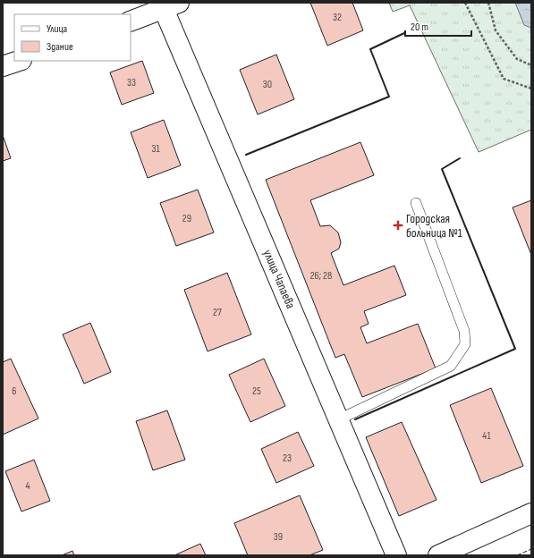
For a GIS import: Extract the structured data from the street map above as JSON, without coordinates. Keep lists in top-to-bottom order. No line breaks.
{"streets":{"street":["улица Чапаева"]},"places":{"health":["Городская больница №1"]},"house_numbers":["32","33","30","31","29","26; 28","27","6","25","41","23","4","39"],"legend":["Улица","Здание"],"scale_bar":"20 m"}
